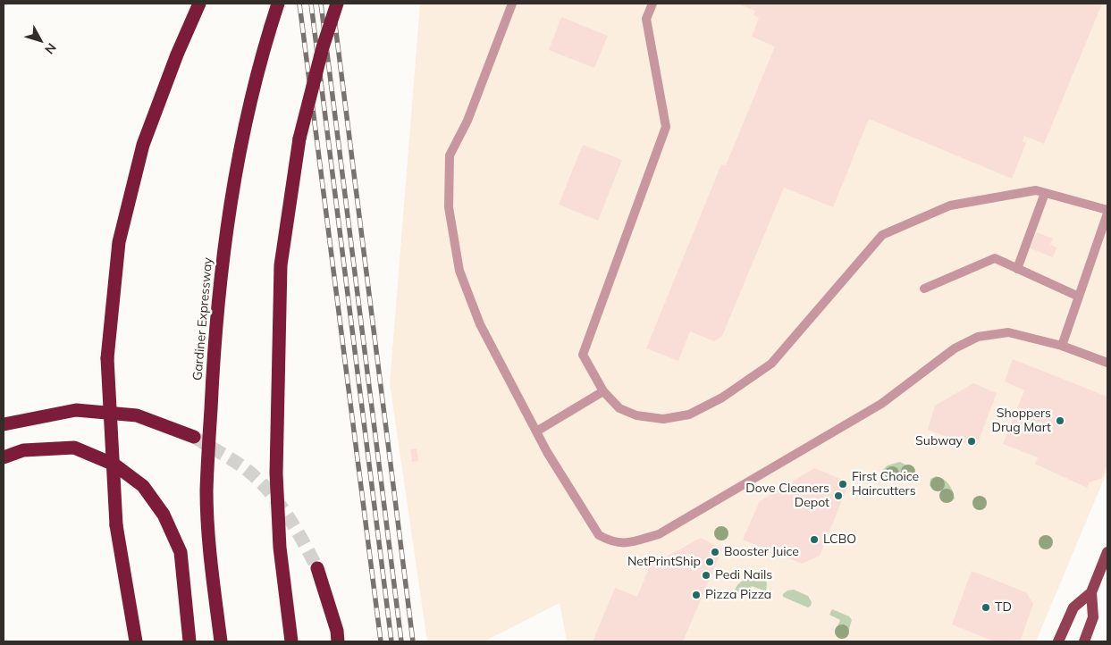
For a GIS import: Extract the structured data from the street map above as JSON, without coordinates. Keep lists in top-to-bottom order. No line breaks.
{"streets":{"highway":["Gardiner Expressway"]},"places":["Shoppers Drug Mart","Subway","First Choice Haircutters","Dove Cleaners Depot","LCBO","Booster Juice","NetPrintShip","Pedi Nails","Pizza Pizza","TD"],"north":"bottom right"}
